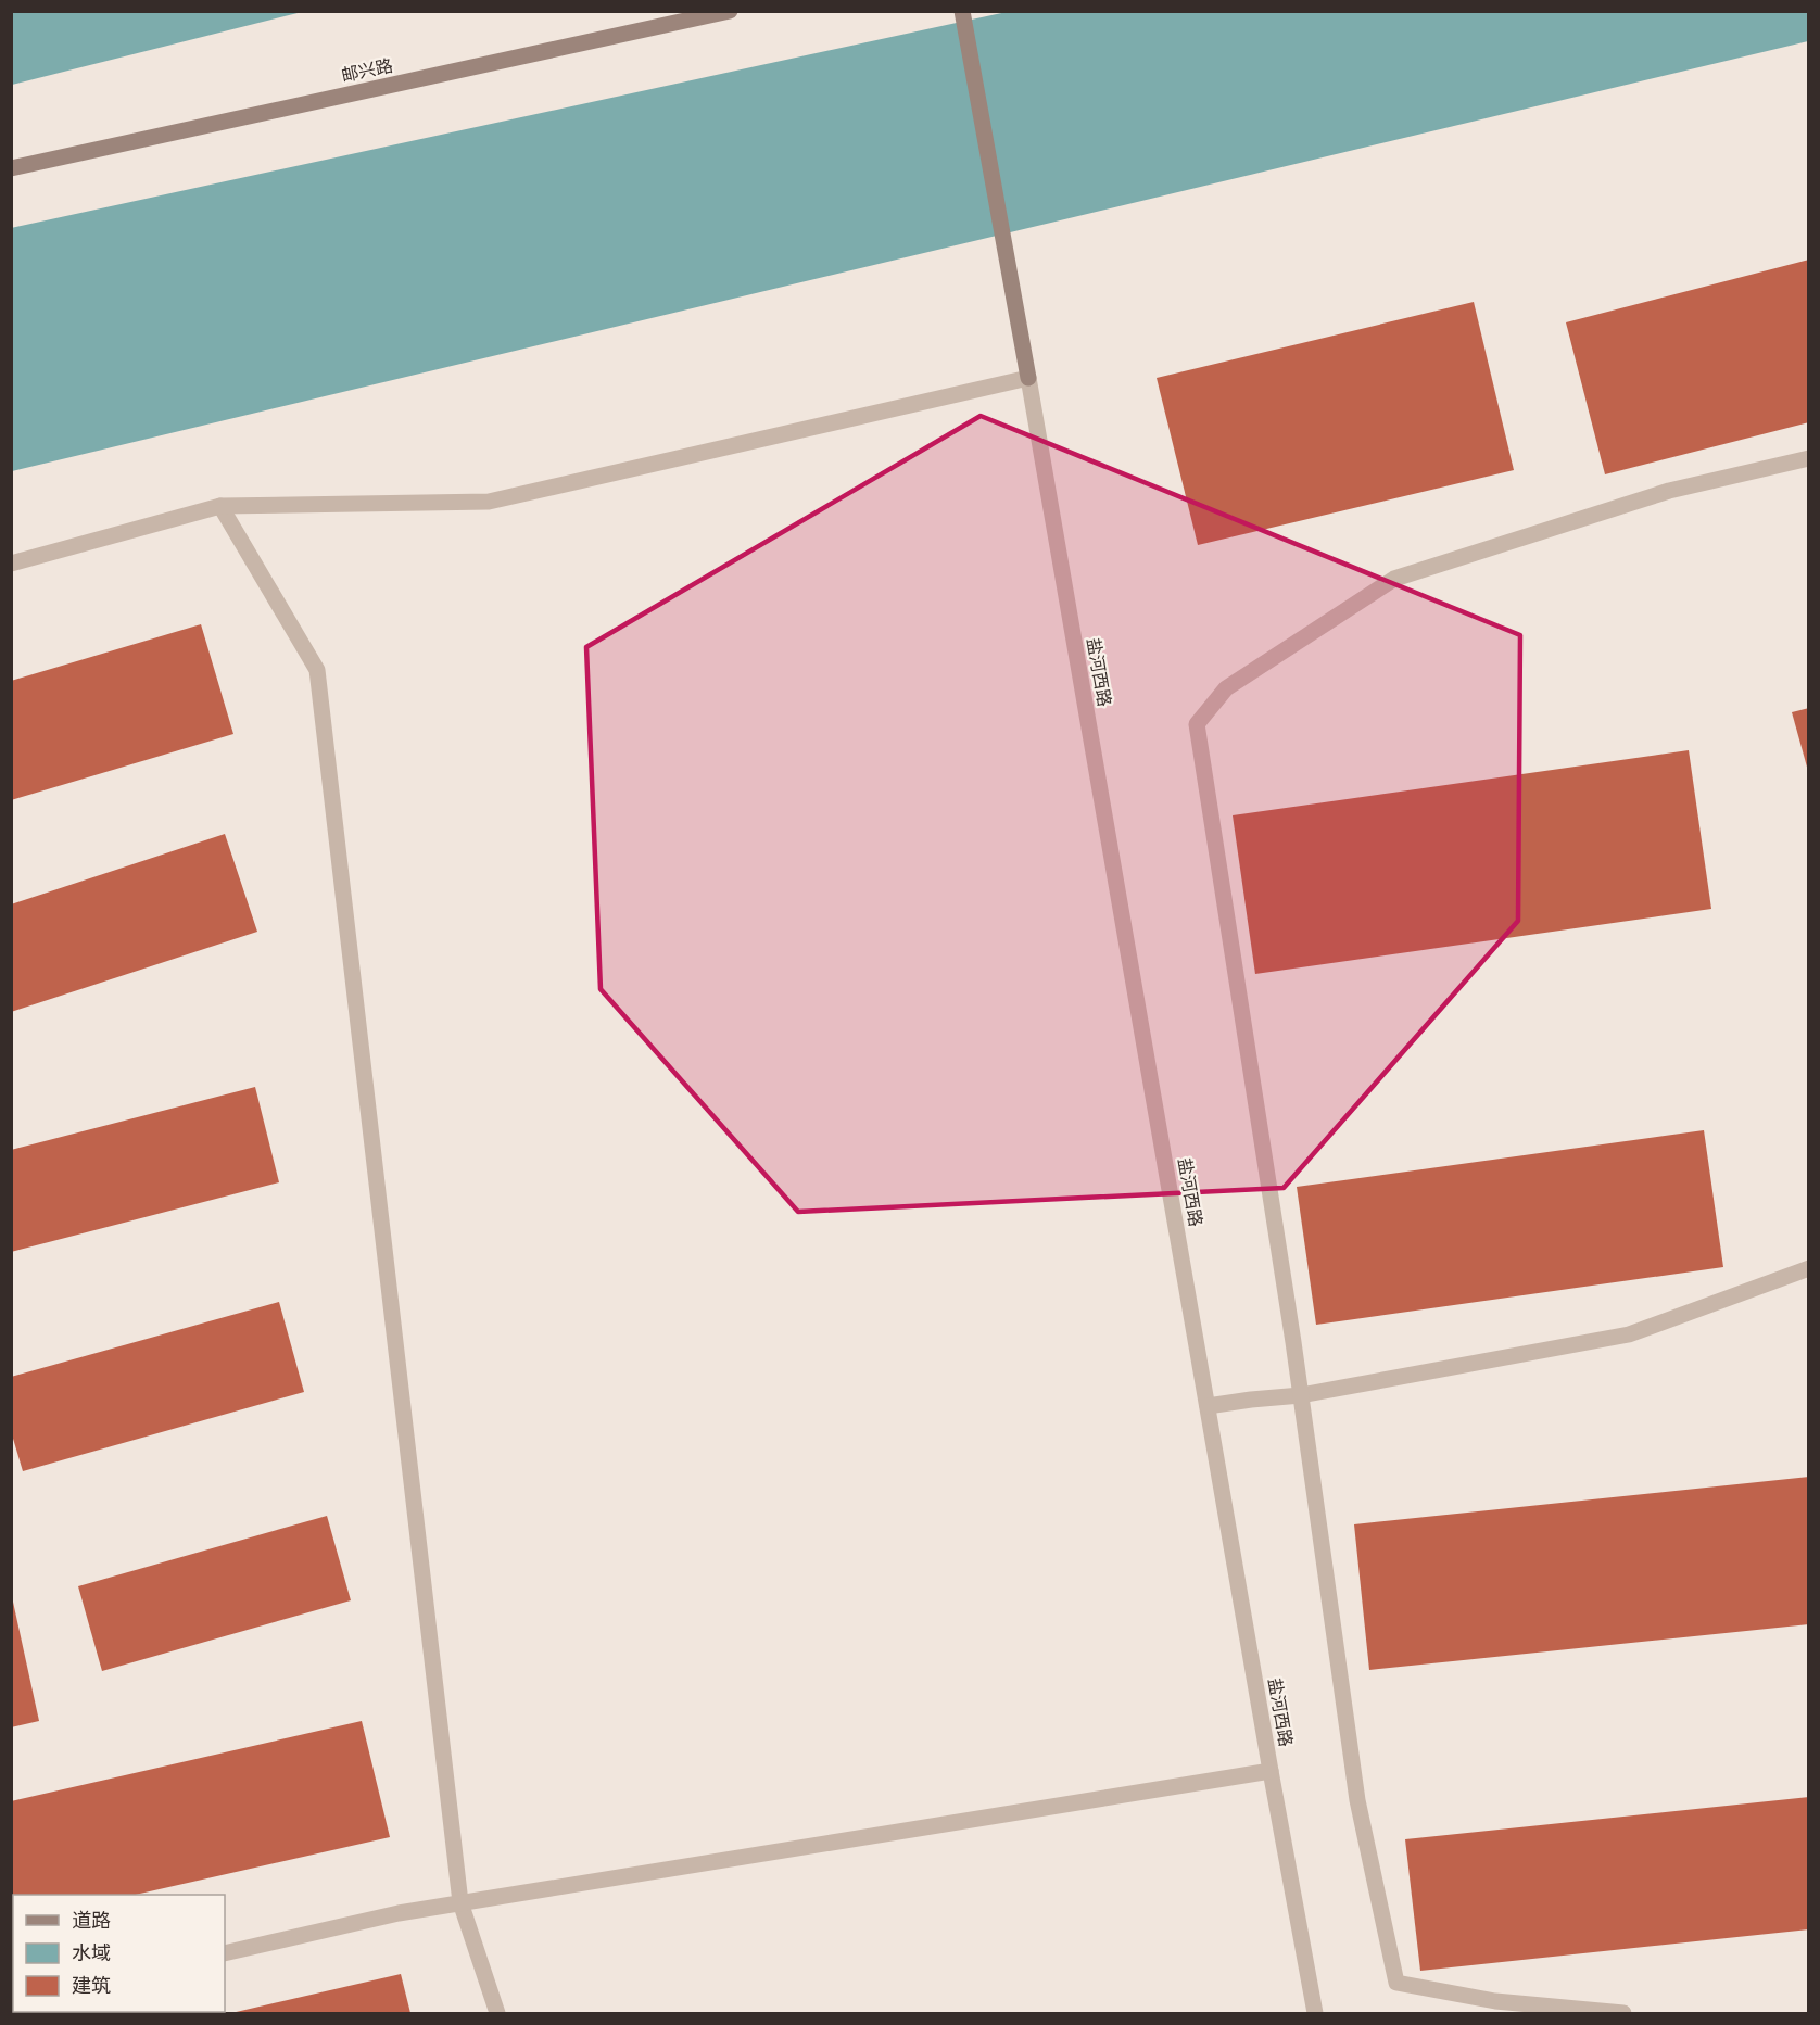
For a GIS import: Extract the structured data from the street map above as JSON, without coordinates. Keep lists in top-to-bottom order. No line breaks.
{"streets":{"street":["邮兴路","盐河西路"]},"legend":["道路","水域","建筑"]}
